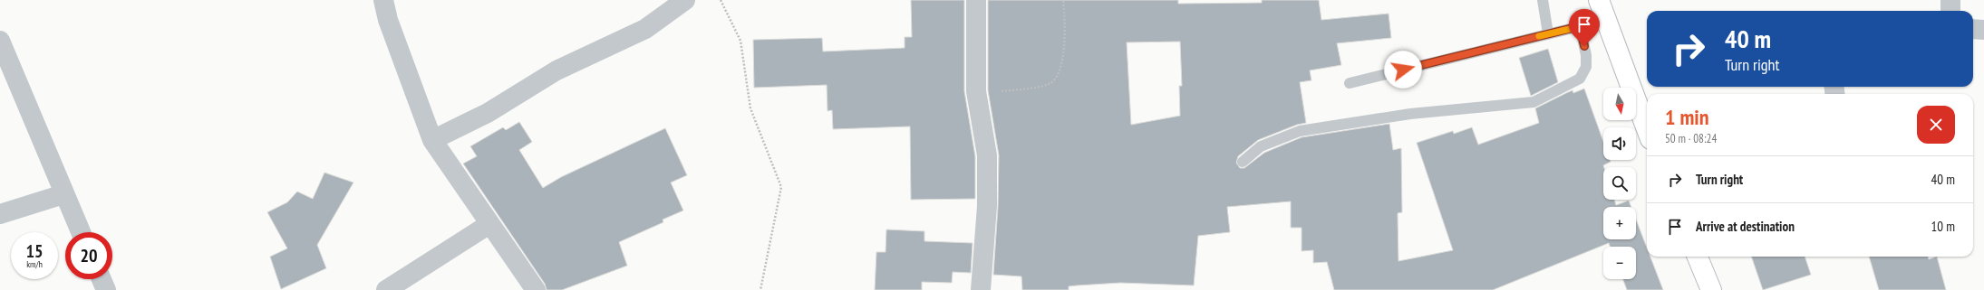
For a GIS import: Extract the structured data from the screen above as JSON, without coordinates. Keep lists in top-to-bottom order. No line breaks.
{"north":"bottom","page":{"turn":["40 m","Turn right"],"map_buttons":["+","−"],"heading":["1 min","50 m · 08:24"],"list":[{"name":"Turn right","value":"40 m"},{"name":"Arrive at destination","value":"10 m"}],"speed":"15 km/h","limit":"20"}}
